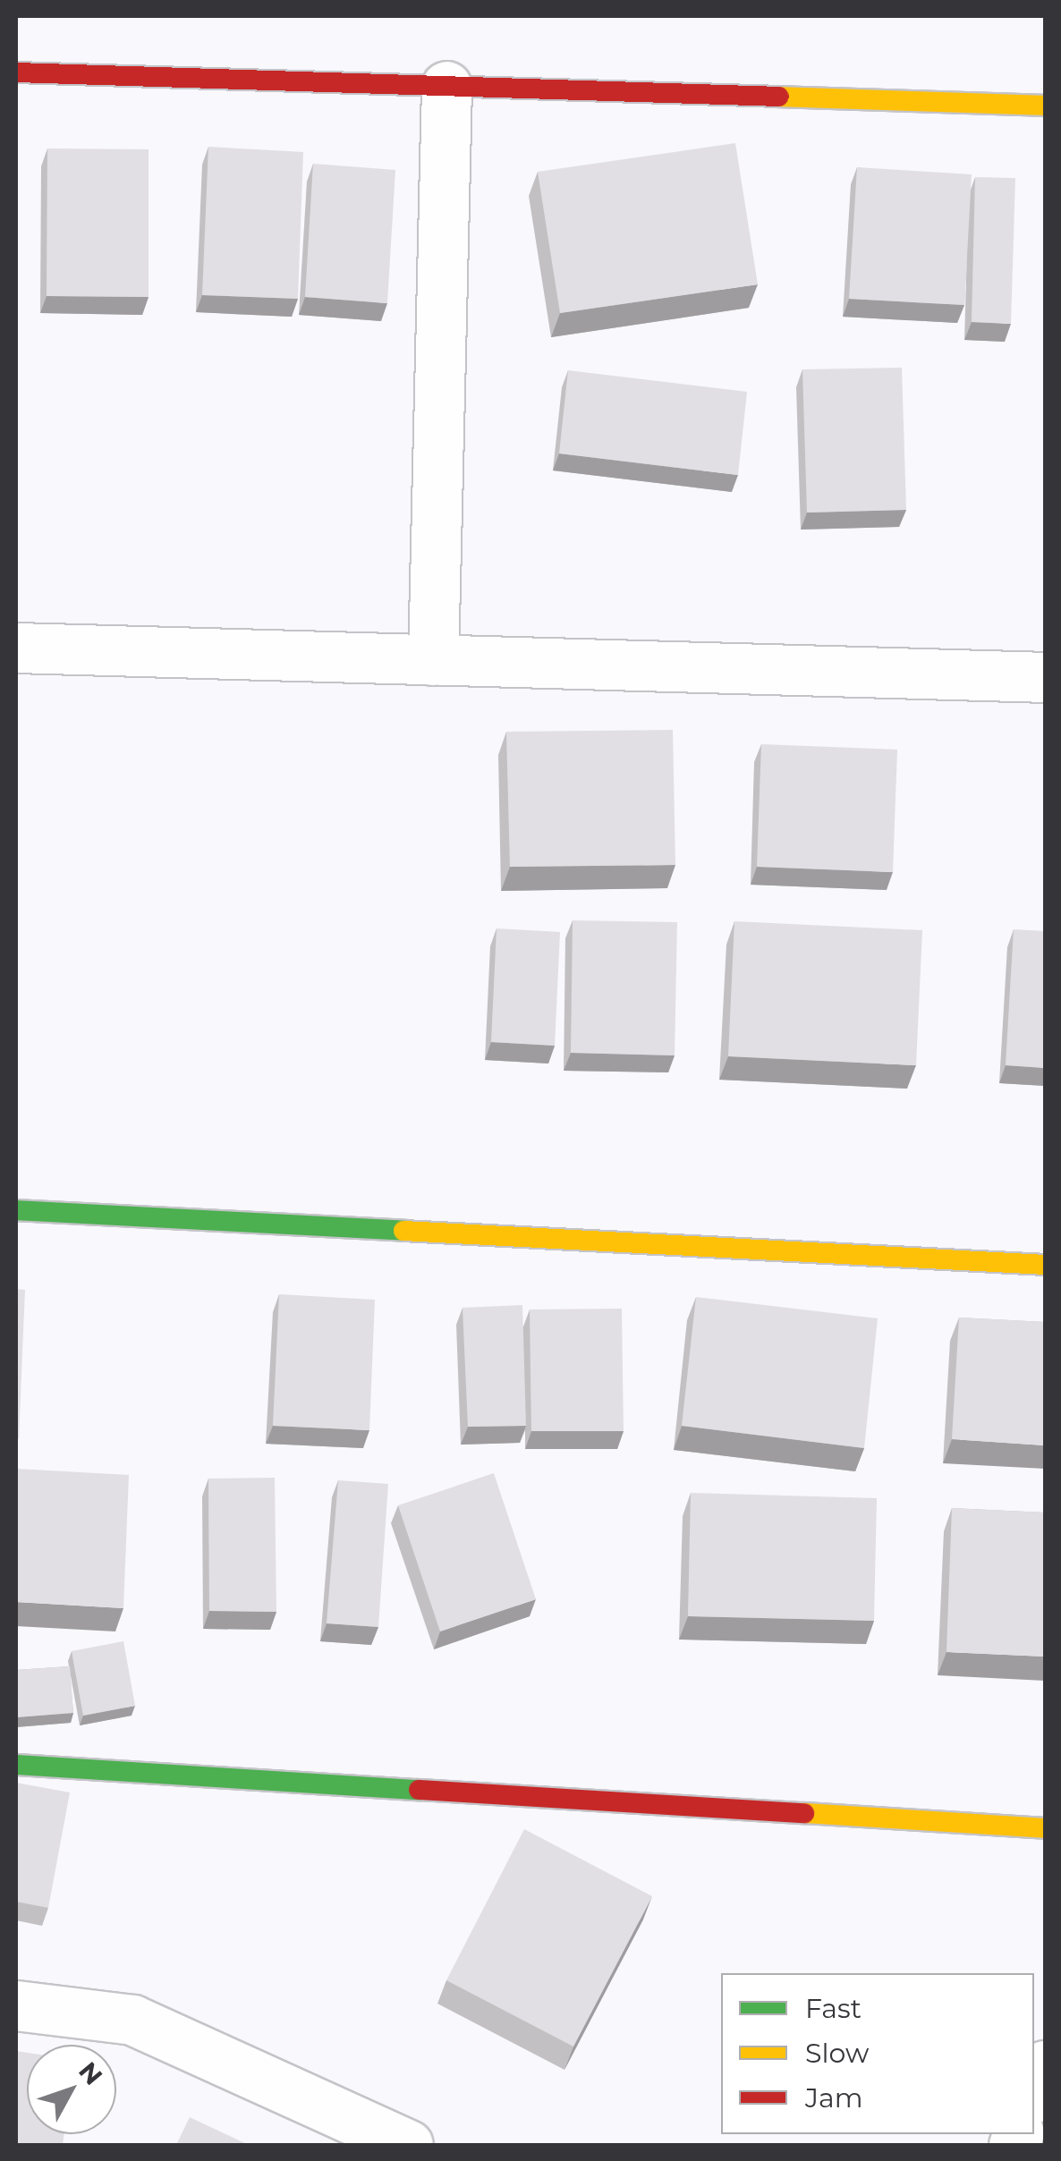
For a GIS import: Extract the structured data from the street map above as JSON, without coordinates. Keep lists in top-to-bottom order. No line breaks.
{"legend":["Fast","Slow","Jam"],"north":"top right"}
